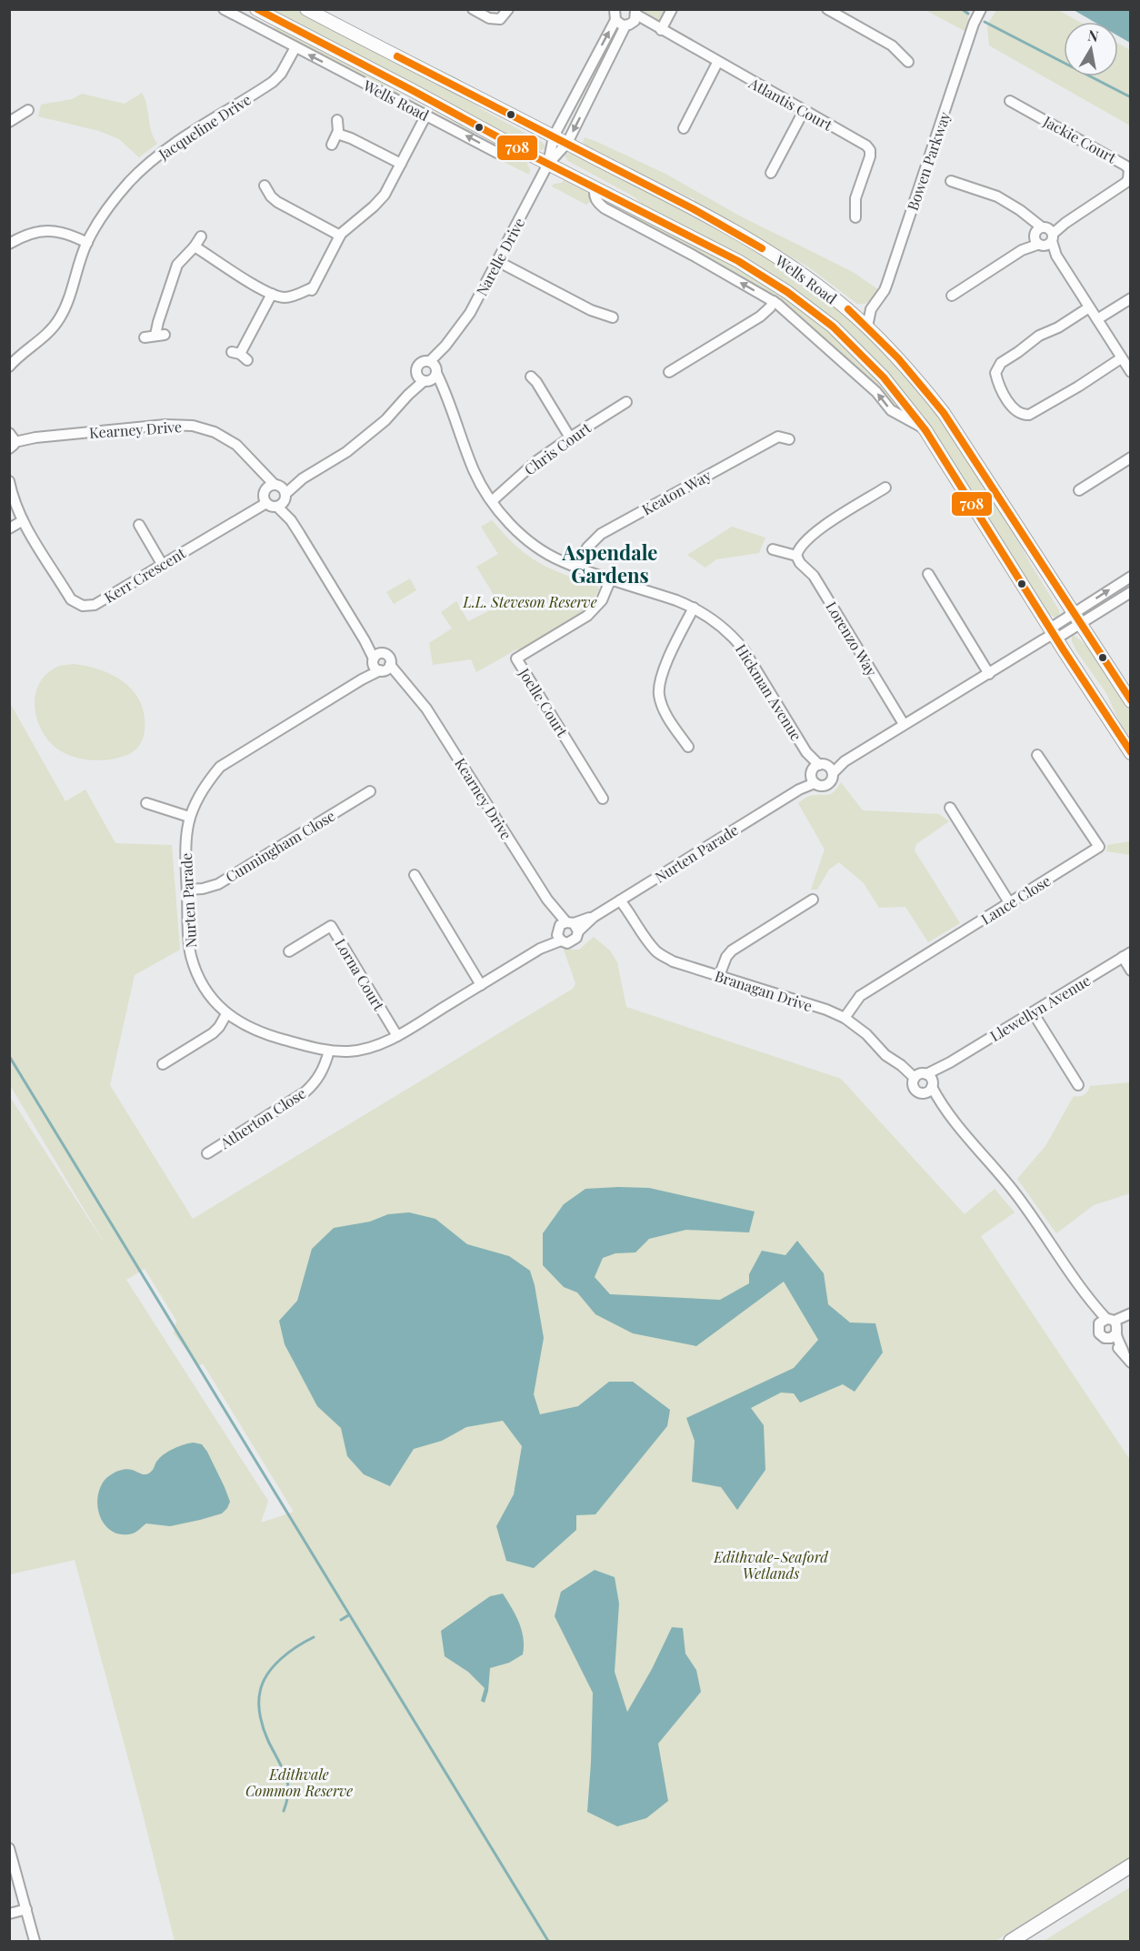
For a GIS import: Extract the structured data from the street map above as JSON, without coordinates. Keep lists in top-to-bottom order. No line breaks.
{"streets":{"main road":["Wells Road"],"street":["Atlantis Court","Jacqueline Drive","Jackie Court","Bowen Parkway","Narelle Drive","Kearney Drive","Chris Court","Keaton Way","Kerr Crescent","Lorenzo Way","Hickman Avenue","Joelle Court","Cunningham Close","Nurten Parade","Lance Close","Lorna Court","Branagan Drive","Llewellyn Avenue","Atherton Close"]},"crossings":[["Wells Road","Jacqueline Drive"],["Wells Road","Bowen Parkway"],["Wells Road","Narelle Drive"],["Wells Road","Nurten Parade"],["Atlantis Court","Narelle Drive"],["Narelle Drive","Kearney Drive"],["Narelle Drive","Kerr Crescent"],["Narelle Drive","Hickman Avenue"],["Kearney Drive","Kerr Crescent"],["Kearney Drive","Nurten Parade"],["Chris Court","Hickman Avenue"],["Keaton Way","Hickman Avenue"],["Lorenzo Way","Nurten Parade"],["Hickman Avenue","Joelle Court"],["Hickman Avenue","Nurten Parade"],["Cunningham Close","Nurten Parade"],["Nurten Parade","Lorna Court"],["Nurten Parade","Branagan Drive"],["Nurten Parade","Atherton Close"],["Lance Close","Branagan Drive"],["Branagan Drive","Llewellyn Avenue"]],"districts":["Aspendale Gardens"],"parks":["L.L. Steveson Reserve","Edithvale-Seaford Wetlands","Edithvale Common Reserve"],"lines":["transit line 708"],"north":"top"}
